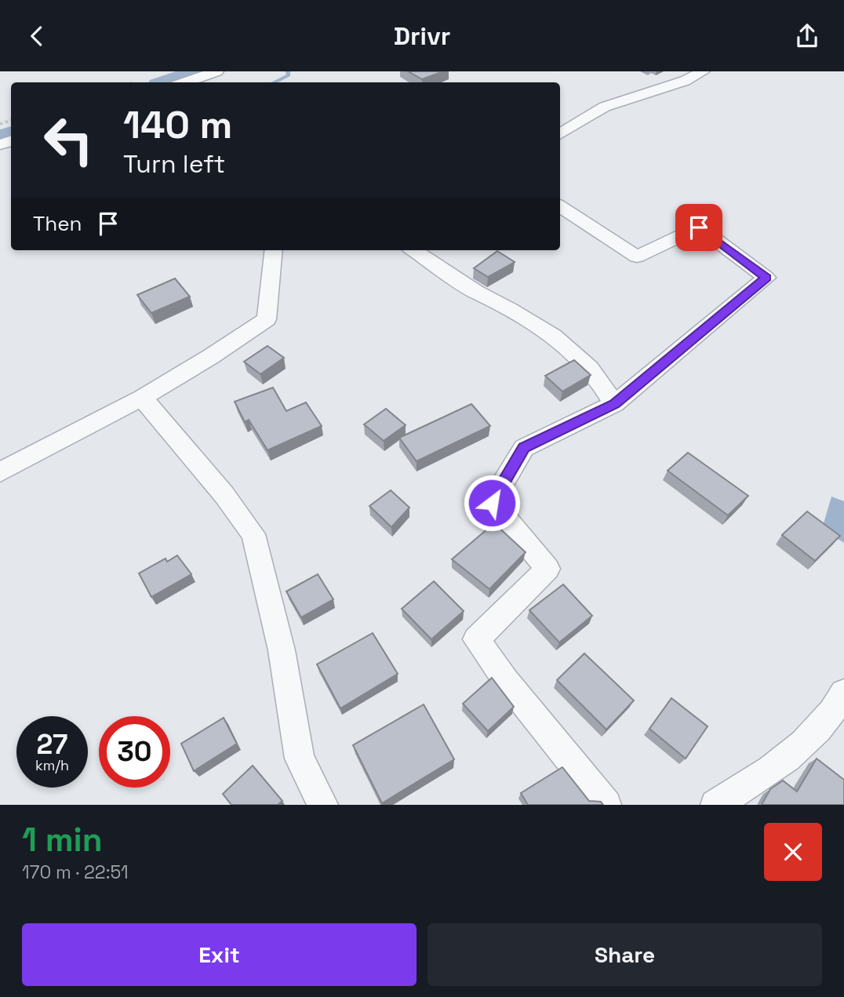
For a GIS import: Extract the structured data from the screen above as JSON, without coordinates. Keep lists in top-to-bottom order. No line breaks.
{"page":{"header":"Drivr","turn":["140 m","Turn left"],"then":"Then","speed":"27 km/h","limit":"30","heading":["1 min","170 m · 22:51"],"buttons":["Exit","Share"]}}
